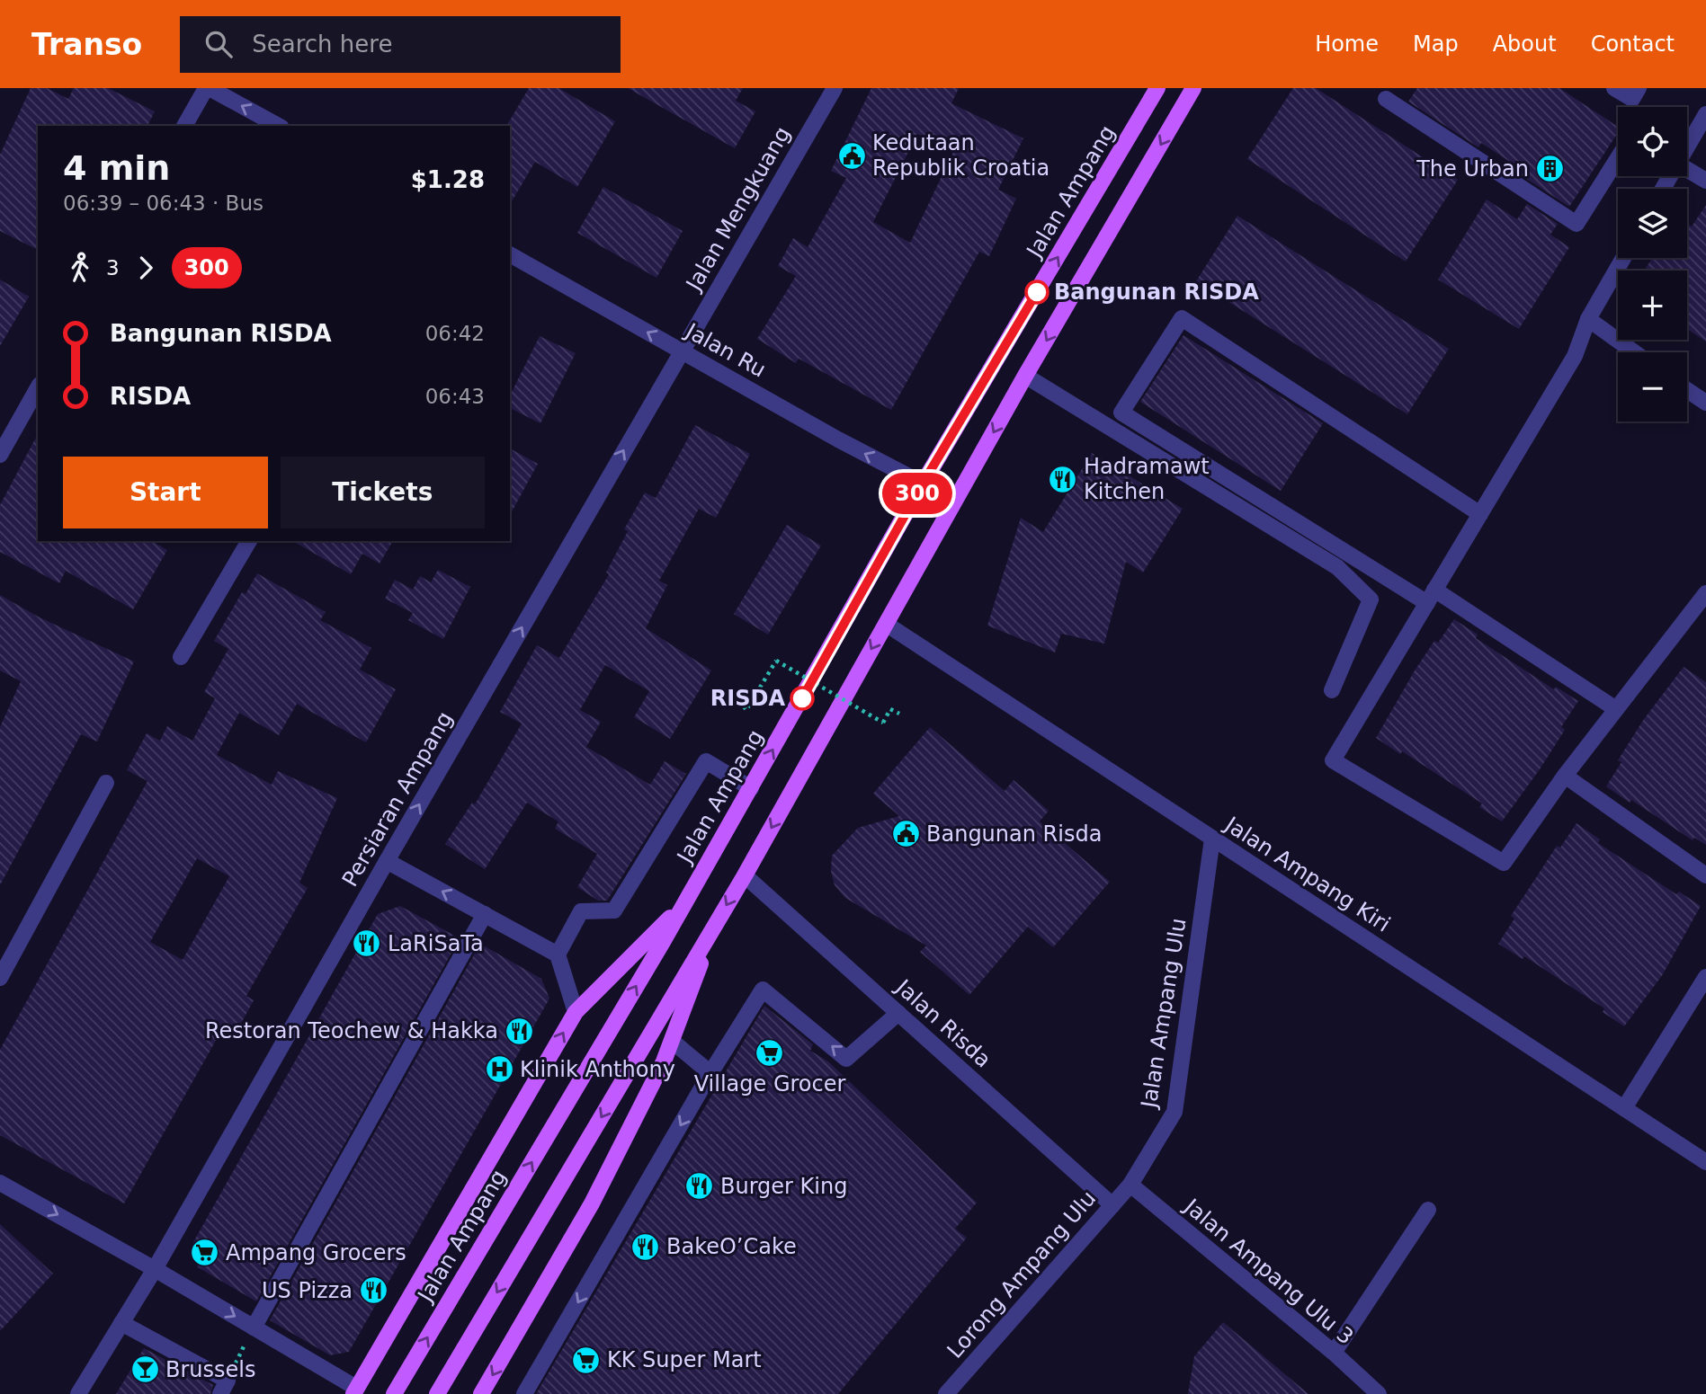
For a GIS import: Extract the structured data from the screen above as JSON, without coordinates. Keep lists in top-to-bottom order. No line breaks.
{"streets":{"main road":["Jalan Ampang"],"street":["Jalan Mengkuang","Jalan Ru","Persiaran Ampang","Jalan Ampang Kiri","Jalan Ampang Ulu","Jalan Risda","Jalan Ampang Ulu 3","Lorong Ampang Ulu"]},"crossings":[["Jalan Ampang","Jalan Ru"],["Jalan Mengkuang","Jalan Ru"],["Jalan Mengkuang","Persiaran Ampang"],["Jalan Ru","Persiaran Ampang"],["Jalan Ampang Kiri","Jalan Ampang Ulu"],["Jalan Ampang Ulu","Jalan Ampang Ulu 3"],["Jalan Ampang Ulu","Lorong Ampang Ulu"],["Jalan Risda","Lorong Ampang Ulu"],["Jalan Ampang Ulu 3","Lorong Ampang Ulu"]],"one_way":["Jalan Ru","Persiaran Ampang"],"places":{"public building":["Kedutaan Republik Croatia","Bangunan Risda"],"building":["The Urban"],"other":["Bangunan RISDA","RISDA"],"restaurant":["Hadramawt Kitchen","LaRiSaTa","Restoran Teochew & Hakka","Burger King","BakeO’Cake","US Pizza"],"supermarket":["Village Grocer","Ampang Grocers","KK Super Mart"],"hospital":["Klinik Anthony"],"bar":["Brussels"]},"lines":["bus line 300"],"page":{"header":"Transo","search":"Search here","nav":["Home","Map","About","Contact"],"on_map":"300","map_buttons":["+","−"],"heading":["4 min","06:39 – 06:43 · Bus","$1.28"],"legs":["3","300"],"list":[{"name":"Bangunan RISDA","value":"06:42"},{"name":"RISDA","value":"06:43"}],"buttons":["Start","Tickets"]}}
